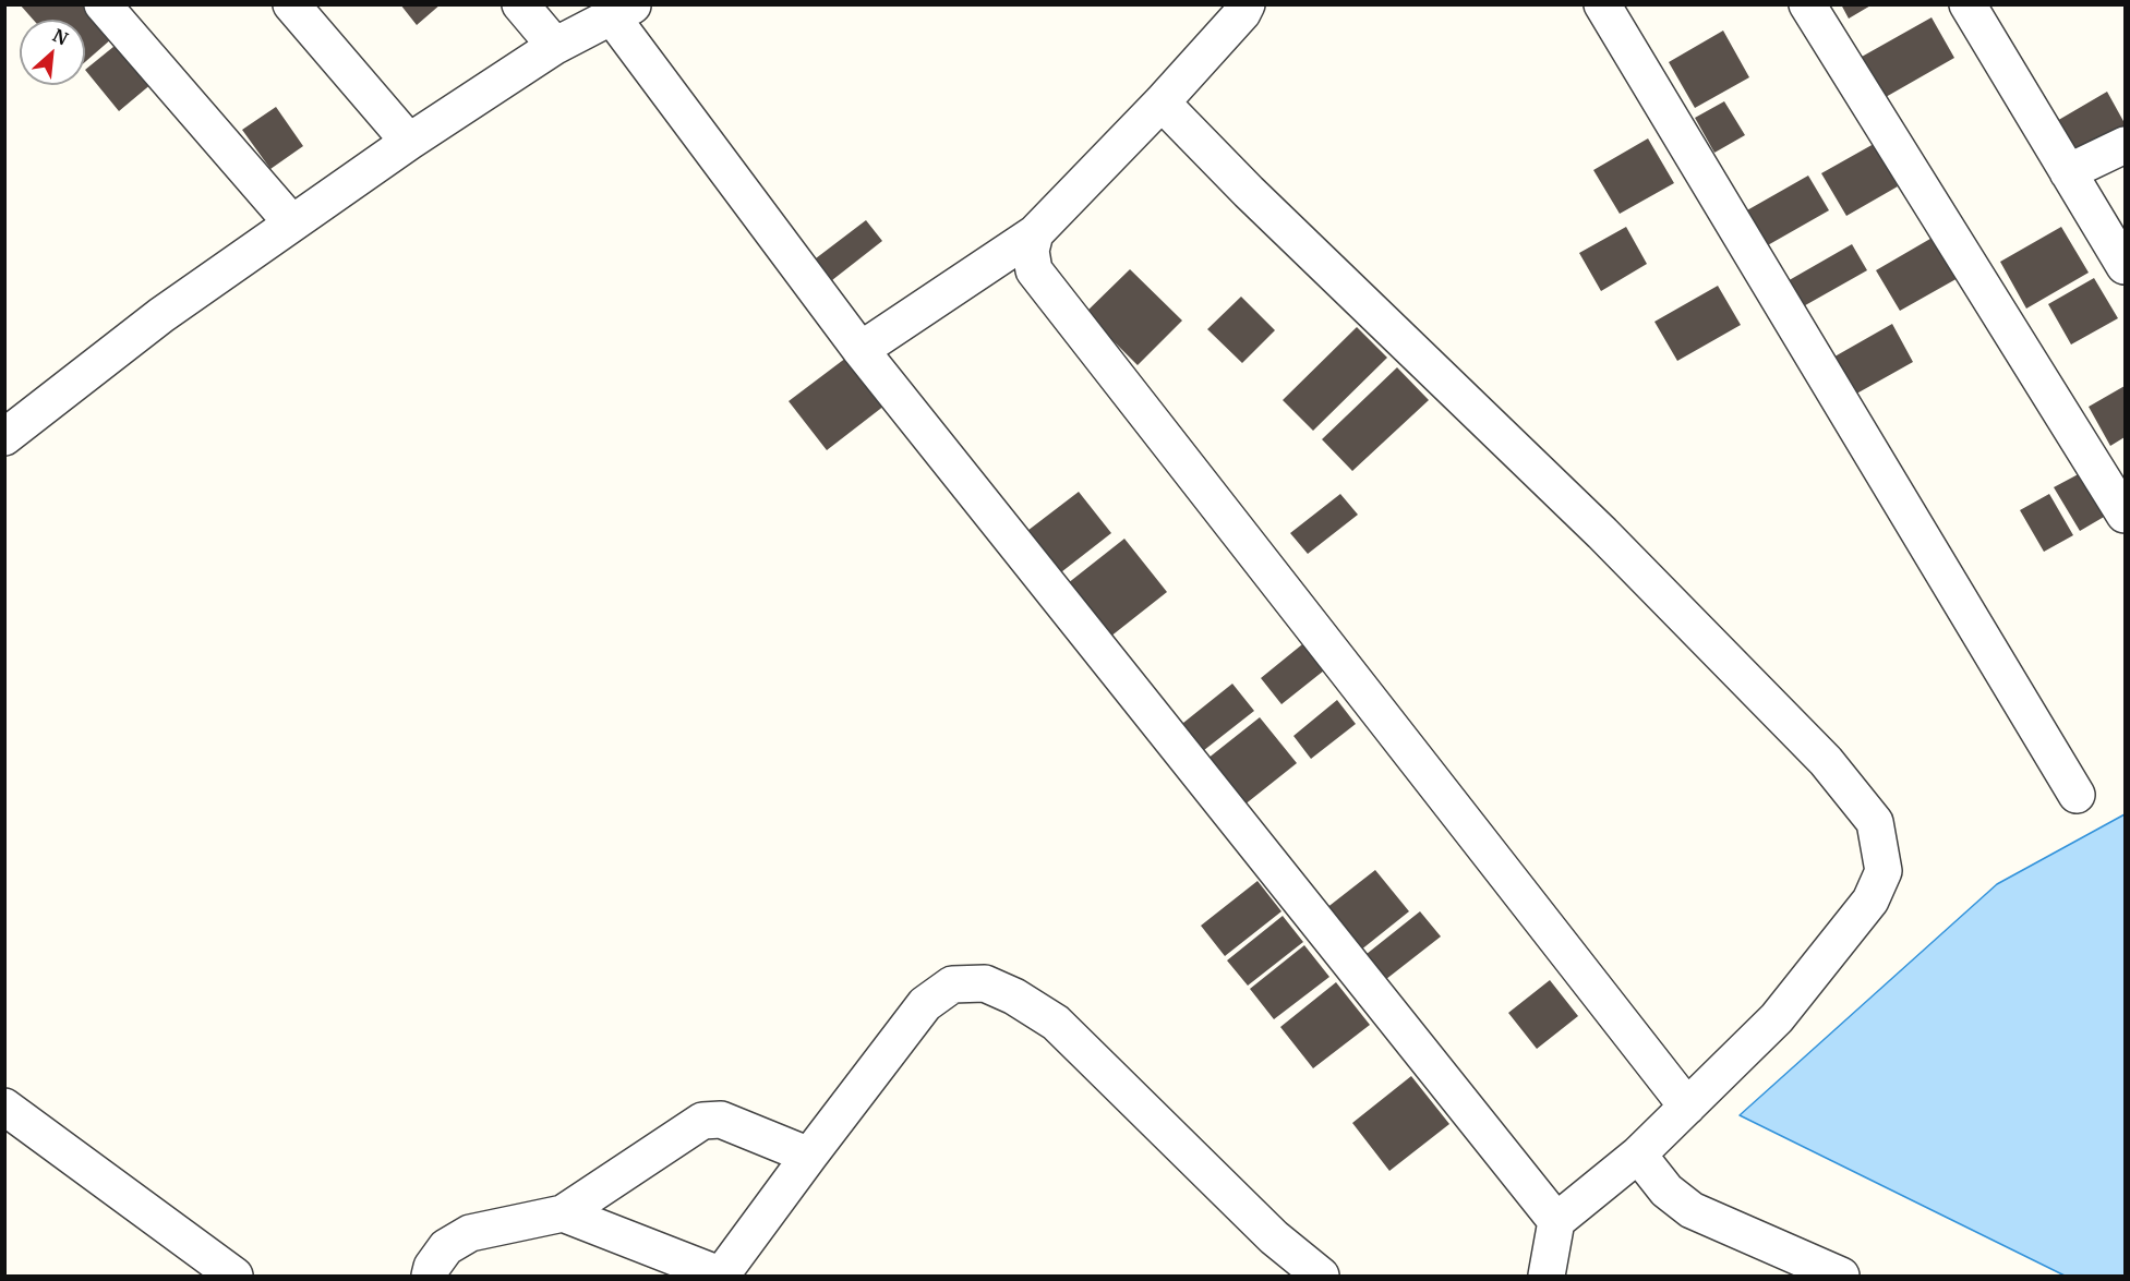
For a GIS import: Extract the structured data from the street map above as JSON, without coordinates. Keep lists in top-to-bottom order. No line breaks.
{"north":"top right"}
